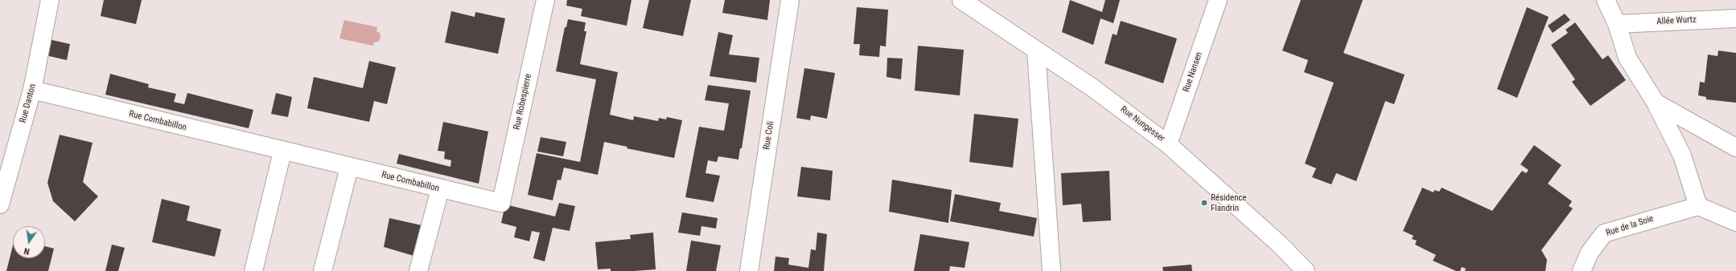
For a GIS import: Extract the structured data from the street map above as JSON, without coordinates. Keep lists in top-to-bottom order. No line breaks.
{"streets":{"street":["Allée Wurtz","Rue Nansen","Rue Robespierre","Rue Danton","Rue Combabillon","Rue Nungesser","Rue Coli","Rue de la Soie"]},"crossings":[["Rue Nansen","Rue Nungesser"],["Rue Robespierre","Rue Combabillon"],["Rue Danton","Rue Combabillon"]],"places":["Résidence Flandrin"],"north":"bottom"}
